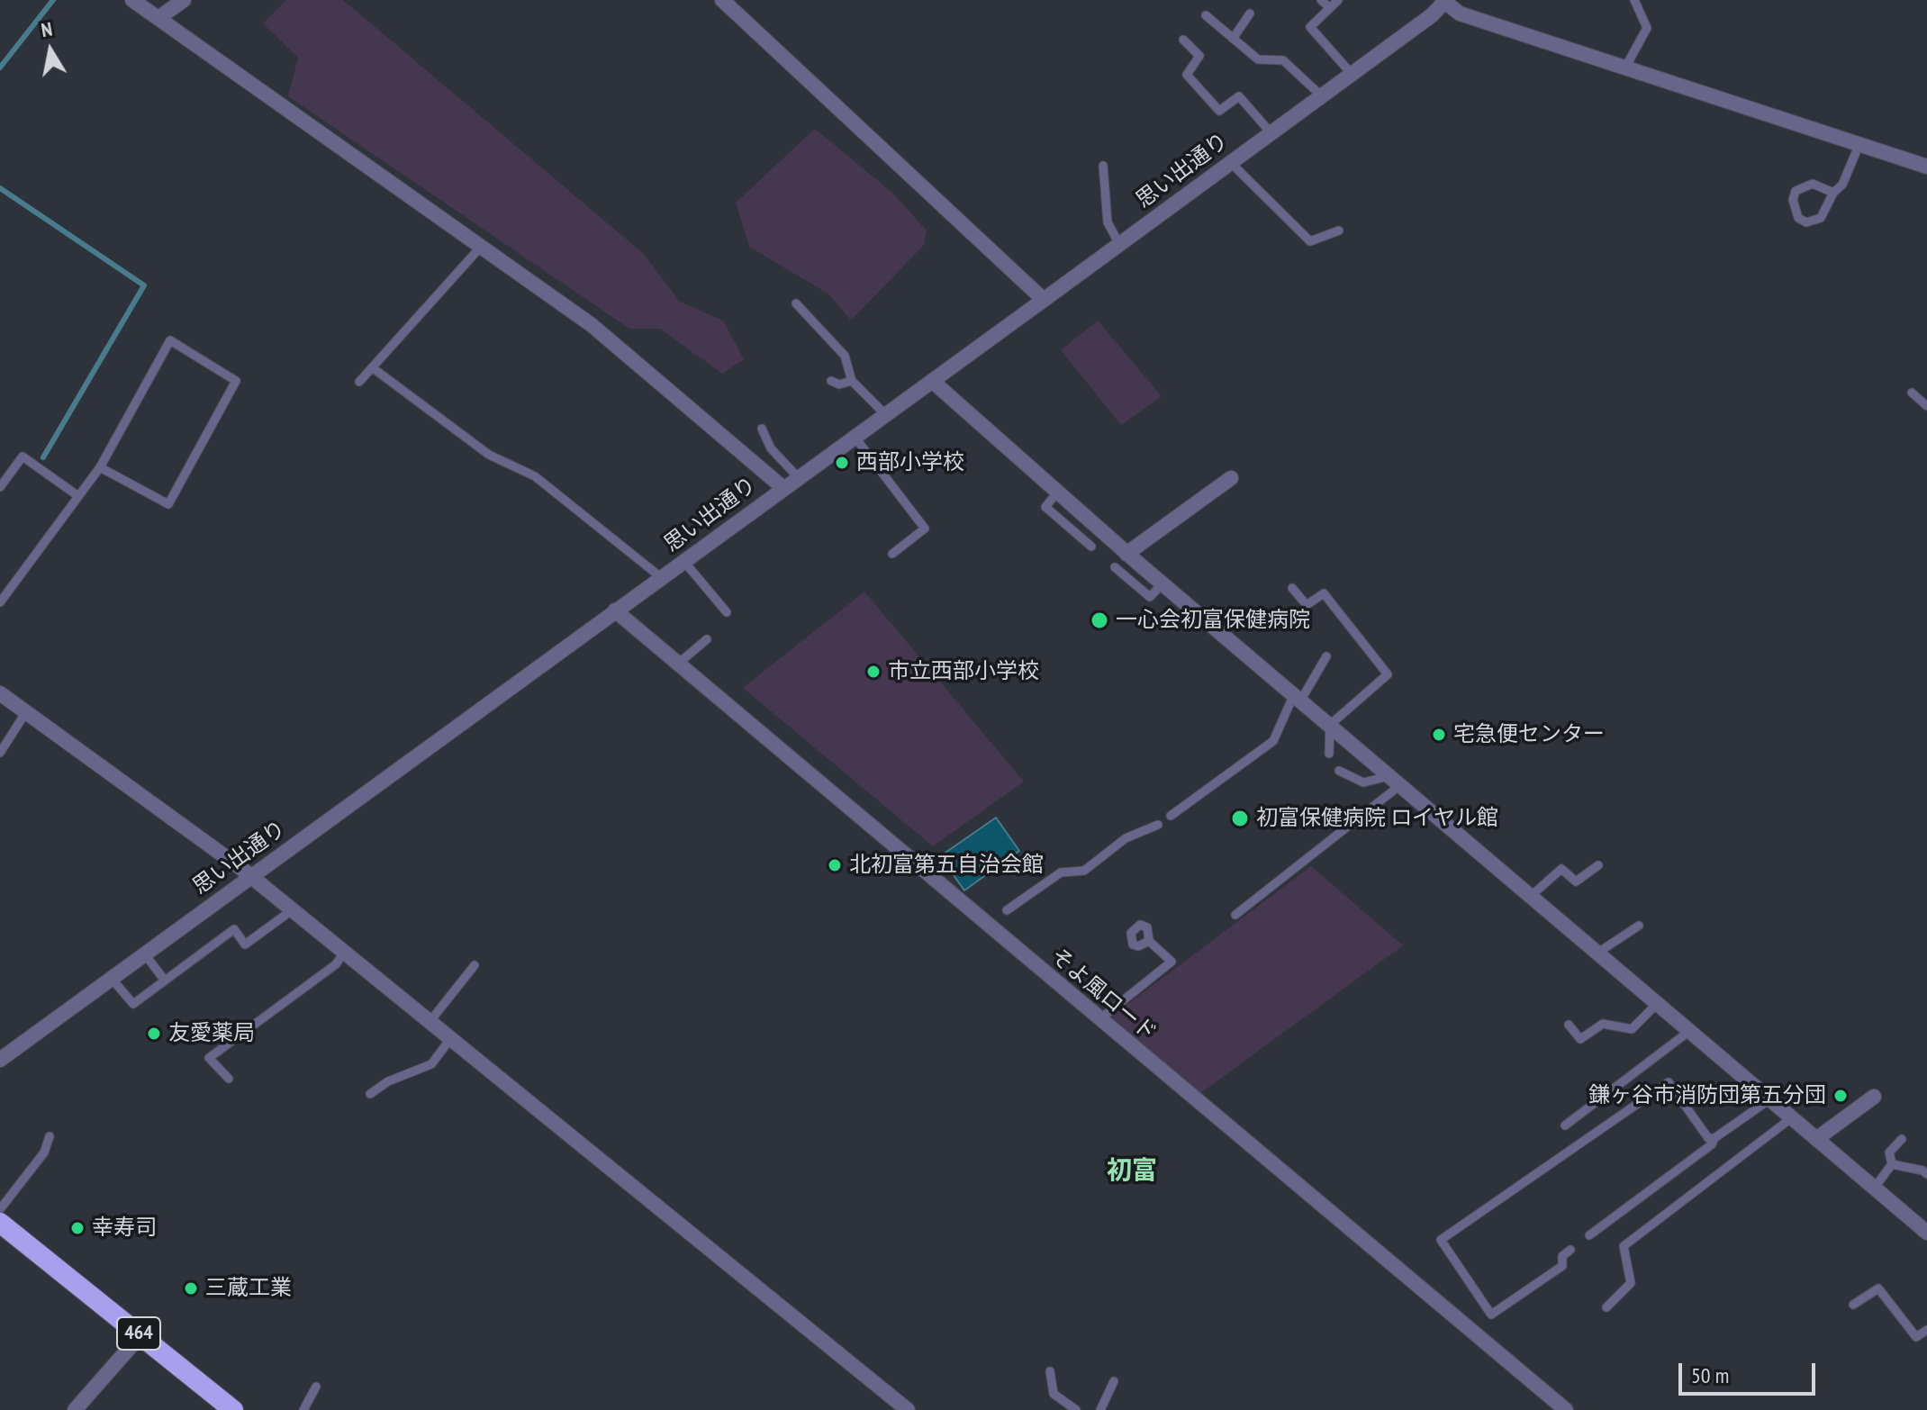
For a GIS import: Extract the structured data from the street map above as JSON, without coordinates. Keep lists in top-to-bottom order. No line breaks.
{"streets":{"highway":["464"],"street":["思い出通り","そよ風ロード"]},"crossings":[["思い出通り","そよ風ロード"]],"districts":["初富"],"places":["西部小学校","一心会初富保健病院","市立西部小学校","宅急便センター","初富保健病院 ロイヤル館","北初富第五自治会館","友愛薬局","鎌ヶ谷市消防団第五分団","幸寿司","三蔵工業"],"scale_bar":"50 m","north":"top"}
